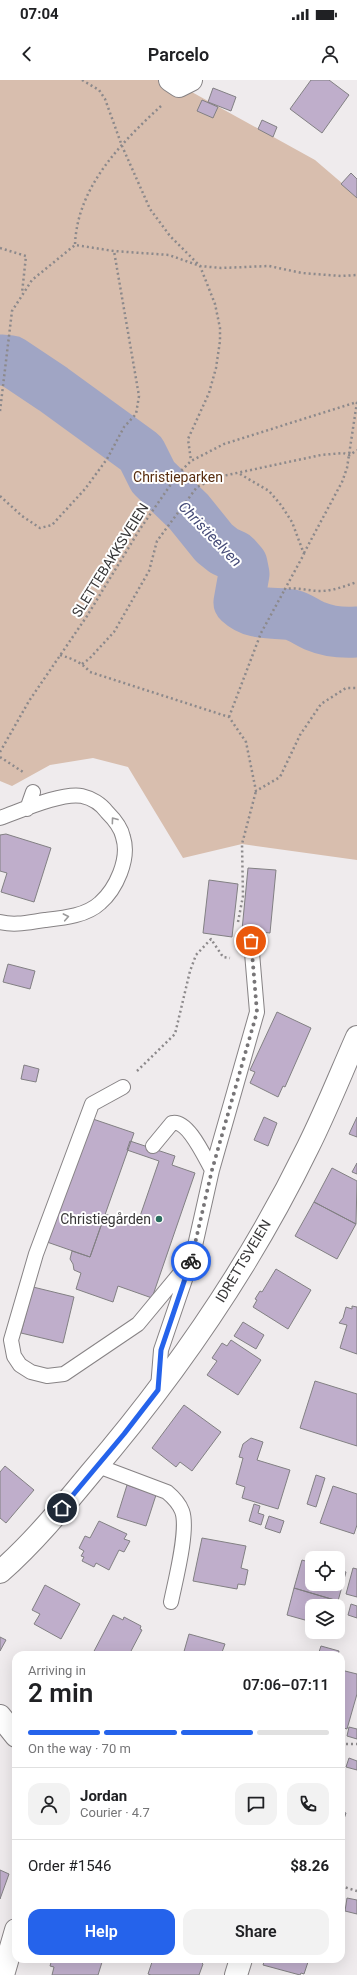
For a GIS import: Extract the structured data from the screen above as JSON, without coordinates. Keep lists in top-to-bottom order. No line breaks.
{"streets":{"street":["IDRETTSVEIEN"],"path":["SLETTEBAKKSVEIEN"]},"water":["Christieelven"],"parks":["Christieparken"],"places":["Christiegården"],"page":{"status":"07:04","header":"Parcelo","heading":["2 min","Arriving in","07:06–07:11"],"panel":["Jordan","Courier · 4.7","Order #1546","$8.26"],"bar":"On the way · 70 m","buttons":["Help","Share"]}}
